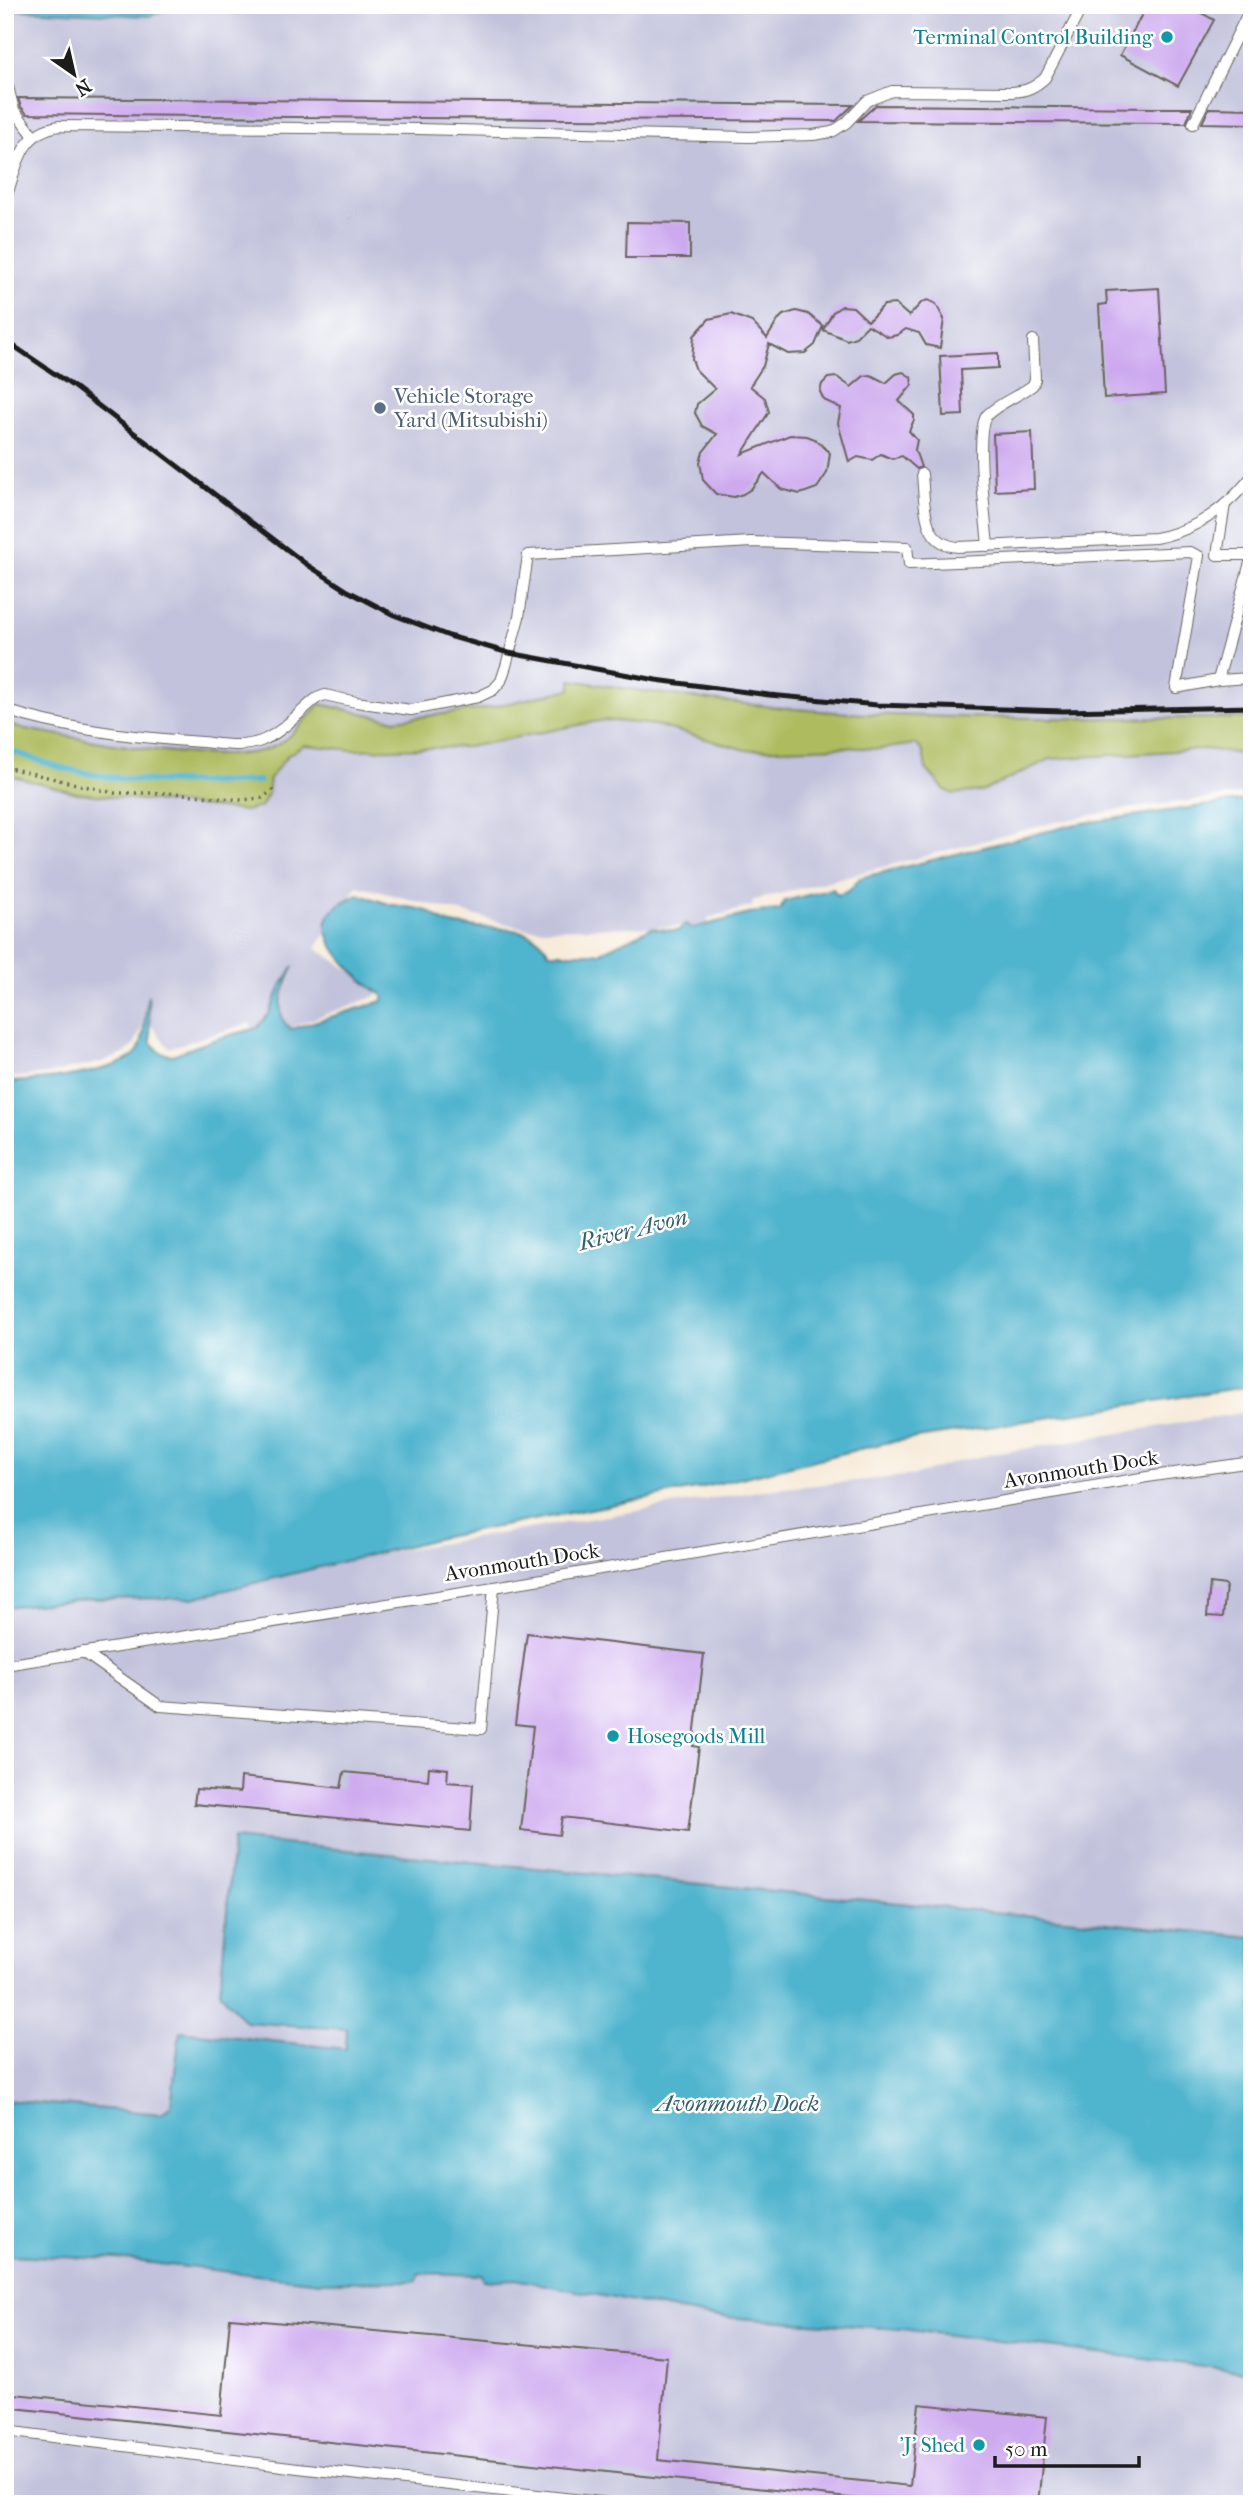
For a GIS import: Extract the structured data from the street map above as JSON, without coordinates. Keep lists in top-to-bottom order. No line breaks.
{"streets":{"lane":["Avonmouth Dock"]},"water":["River Avon","Avonmouth Dock"],"places":["Terminal Control Building","Vehicle Storage Yard (Mitsubishi)","Hosegoods Mill","'J' Shed"],"scale_bar":"50 m","north":"bottom right"}
